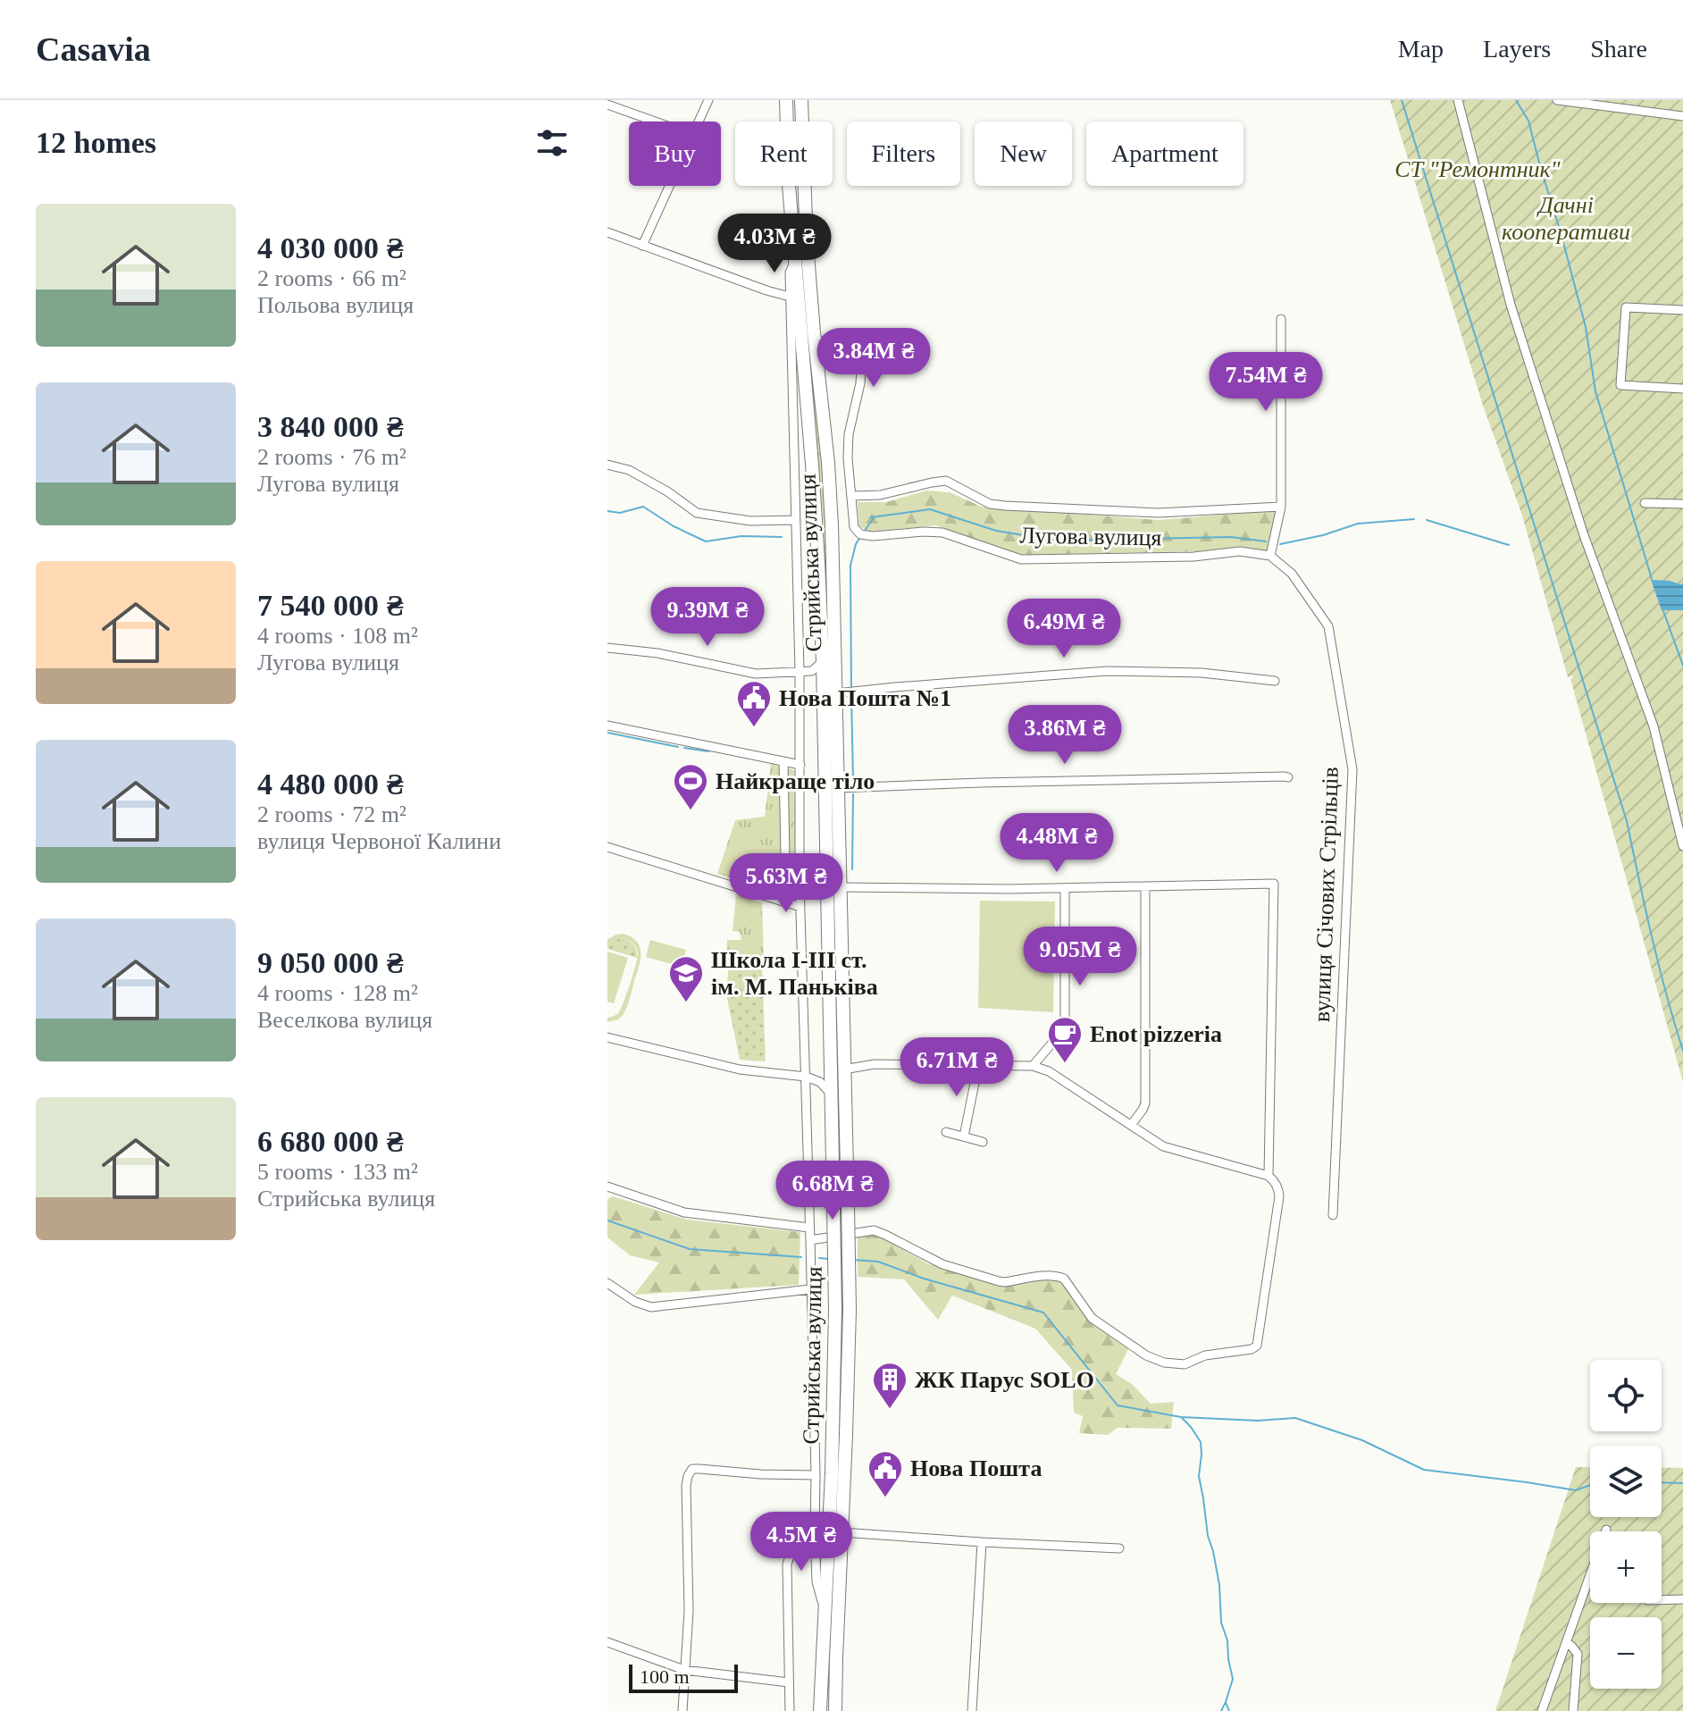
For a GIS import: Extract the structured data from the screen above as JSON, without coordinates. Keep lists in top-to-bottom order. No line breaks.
{"streets":{"highway":["Стрийська вулиця"],"street":["Лугова вулиця","вулиця Січових Стрільців"]},"crossings":[["Лугова вулиця","Стрийська вулиця"],["Лугова вулиця","вулиця Січових Стрільців"]],"parks":["СТ \"Ремонтник\"","Дачні кооперативи"],"places":{"public building":["Нова Пошта №1","Нова Пошта"],"sports":["Найкраще тіло"],"school or university":["Школа І-ІІІ ст. ім. М. Паньківа"],"cafe":["Enot pizzeria"],"building":["ЖК Парус SOLO"]},"scale_bar":"100 m","page":{"header":"Casavia","nav":["Map","Layers","Share"],"heading":"12 homes","chip":["Buy","Rent","Filters","New","Apartment"],"list":[{"name":"4 030 000 ₴","note":"2 rooms · 66 m² · Польова вулиця"},{"name":"3 840 000 ₴","note":"2 rooms · 76 m² · Лугова вулиця"},{"name":"7 540 000 ₴","note":"4 rooms · 108 m² · Лугова вулиця"},{"name":"4 480 000 ₴","note":"2 rooms · 72 m² · вулиця Червоної Калини"},{"name":"9 050 000 ₴","note":"4 rooms · 128 m² · Веселкова вулиця"},{"name":"6 680 000 ₴","note":"5 rooms · 133 m² · Стрийська вулиця"}],"price":["4.03M ₴","3.84M ₴","7.54M ₴","9.39M ₴","6.49M ₴","3.86M ₴","4.48M ₴","5.63M ₴","9.05M ₴","6.71M ₴","6.68M ₴","4.5M ₴"],"map_buttons":["+","−"],"scale":"100 m"}}
